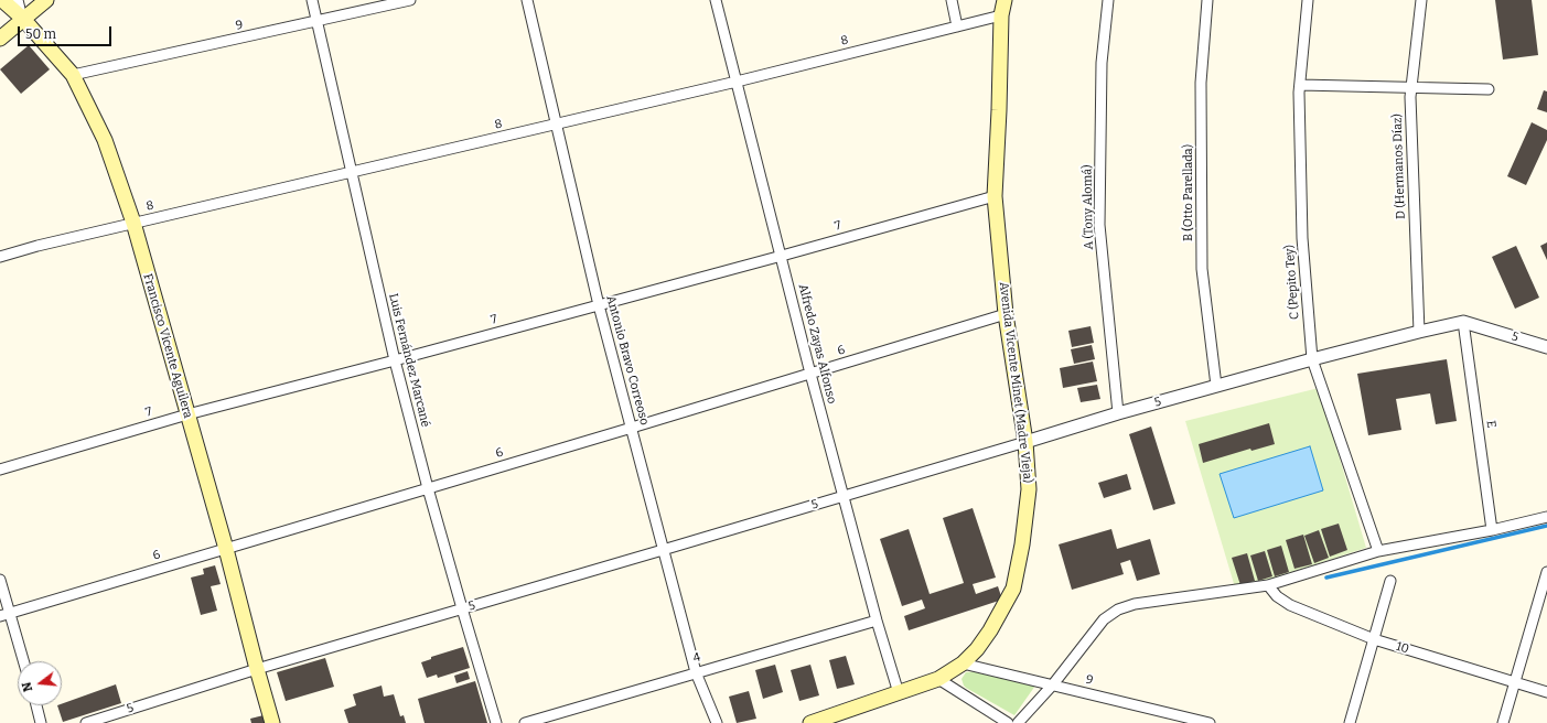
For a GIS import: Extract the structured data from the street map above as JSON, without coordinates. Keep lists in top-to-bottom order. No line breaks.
{"streets":{"main road":["Francisco Vicente Aguilera","Avenida Vicente Minet (Madre Vieja)"],"street":["9","8","D (Hermanos Díaz)","B (Otto Parellada)","A (Tony Alomá)","7","C (Pepito Tey)","5","Alfredo Zayas Alfonso","6","Luis Fernández Marcané","Antonio Bravo Correoso","E","10","4"]},"crossings":[["9","Francisco Vicente Aguilera"],["9","Luis Fernández Marcané"],["9","Avenida Vicente Minet (Madre Vieja)"],["8","Alfredo Zayas Alfonso"],["8","Francisco Vicente Aguilera"],["8","Luis Fernández Marcané"],["8","Antonio Bravo Correoso"],["8","Avenida Vicente Minet (Madre Vieja)"],["D (Hermanos Díaz)","5"],["B (Otto Parellada)","5"],["A (Tony Alomá)","5"],["7","Alfredo Zayas Alfonso"],["7","Francisco Vicente Aguilera"],["7","Luis Fernández Marcané"],["7","Antonio Bravo Correoso"],["7","Avenida Vicente Minet (Madre Vieja)"],["C (Pepito Tey)","5"],["5","Alfredo Zayas Alfonso"],["5","Francisco Vicente Aguilera"],["5","Luis Fernández Marcané"],["5","Antonio Bravo Correoso"],["5","Avenida Vicente Minet (Madre Vieja)"],["5","E"],["Alfredo Zayas Alfonso","6"],["Alfredo Zayas Alfonso","Avenida Vicente Minet (Madre Vieja)"],["Alfredo Zayas Alfonso","4"],["Francisco Vicente Aguilera","6"],["6","Luis Fernández Marcané"],["6","Antonio Bravo Correoso"],["6","Avenida Vicente Minet (Madre Vieja)"],["Antonio Bravo Correoso","4"]],"scale_bar":"50 m","north":"left"}
